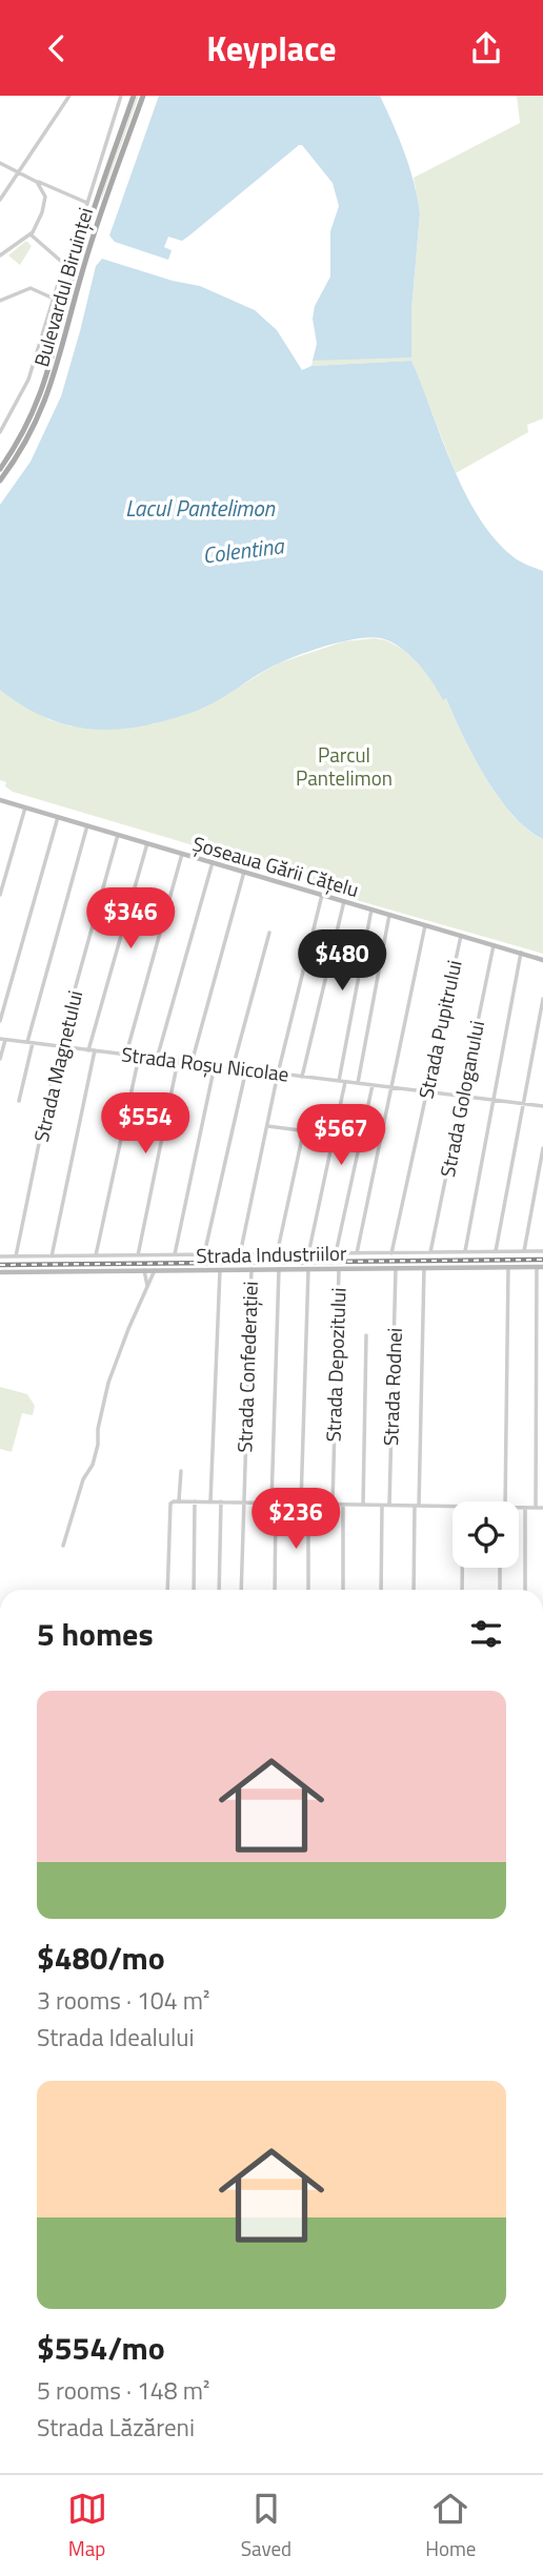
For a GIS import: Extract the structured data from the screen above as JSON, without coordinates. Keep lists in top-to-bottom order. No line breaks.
{"streets":{"main road":["Bulevardul Biruinței","Șoseaua Gării Cățelu","Strada Industriilor"],"street":["Strada Pupitrului","Strada Roșu Nicolae","Strada Magnetului","Strada Gologanului","Strada Depozitului","Strada Confederației","Strada Rodnei"]},"crossings":[["Șoseaua Gării Cățelu","Strada Pupitrului"],["Șoseaua Gării Cățelu","Strada Magnetului"],["Șoseaua Gării Cățelu","Strada Gologanului"],["Strada Pupitrului","Strada Roșu Nicolae"],["Strada Roșu Nicolae","Strada Magnetului"],["Strada Roșu Nicolae","Strada Gologanului"],["Strada Industriilor","Strada Depozitului"],["Strada Industriilor","Strada Confederației"],["Strada Industriilor","Strada Rodnei"]],"water":["Lacul Pantelimon","Colentina"],"parks":["Parcul Pantelimon"],"page":{"header":"Keyplace","price":["$346","$480","$554","$567","$236"],"heading":"5 homes","list":[{"name":"$480/mo","note":"3 rooms · 104 m² · Strada Idealului"},{"name":"$554/mo","note":"5 rooms · 148 m² · Strada Lăzăreni"}],"tabs":["Map","Saved","Home"]}}
